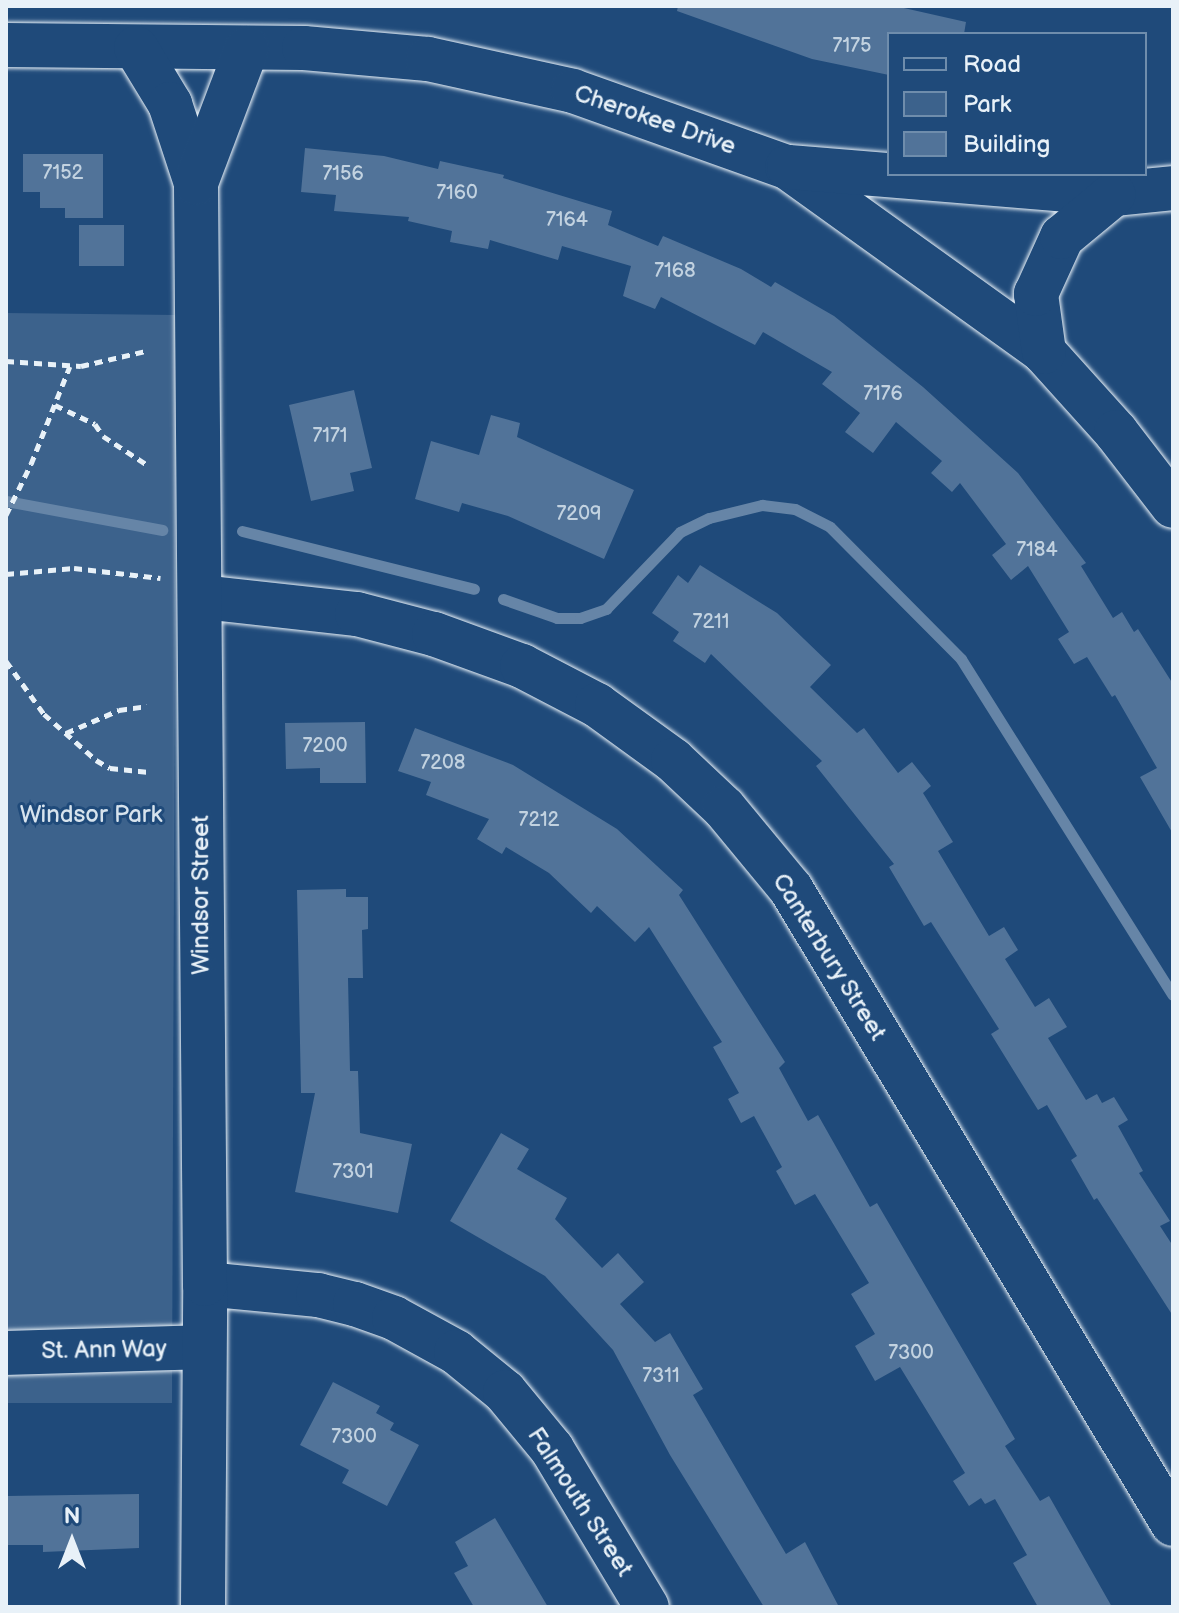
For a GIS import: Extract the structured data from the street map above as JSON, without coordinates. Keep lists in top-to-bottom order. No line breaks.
{"streets":{"street":["Cherokee Drive","Windsor Street","Canterbury Street","St. Ann Way","Falmouth Street"]},"crossings":[["Cherokee Drive","Windsor Street"],["Windsor Street","Canterbury Street"],["Windsor Street","St. Ann Way"],["Windsor Street","Falmouth Street"]],"parks":["Windsor Park"],"house_numbers":["7175","7152","7156","7160","7164","7168","7176","7171","7209","7184","7211","7200","7208","7212","7301","7300","7311","7300"],"legend":["Road","Park","Building"],"north":"top"}
